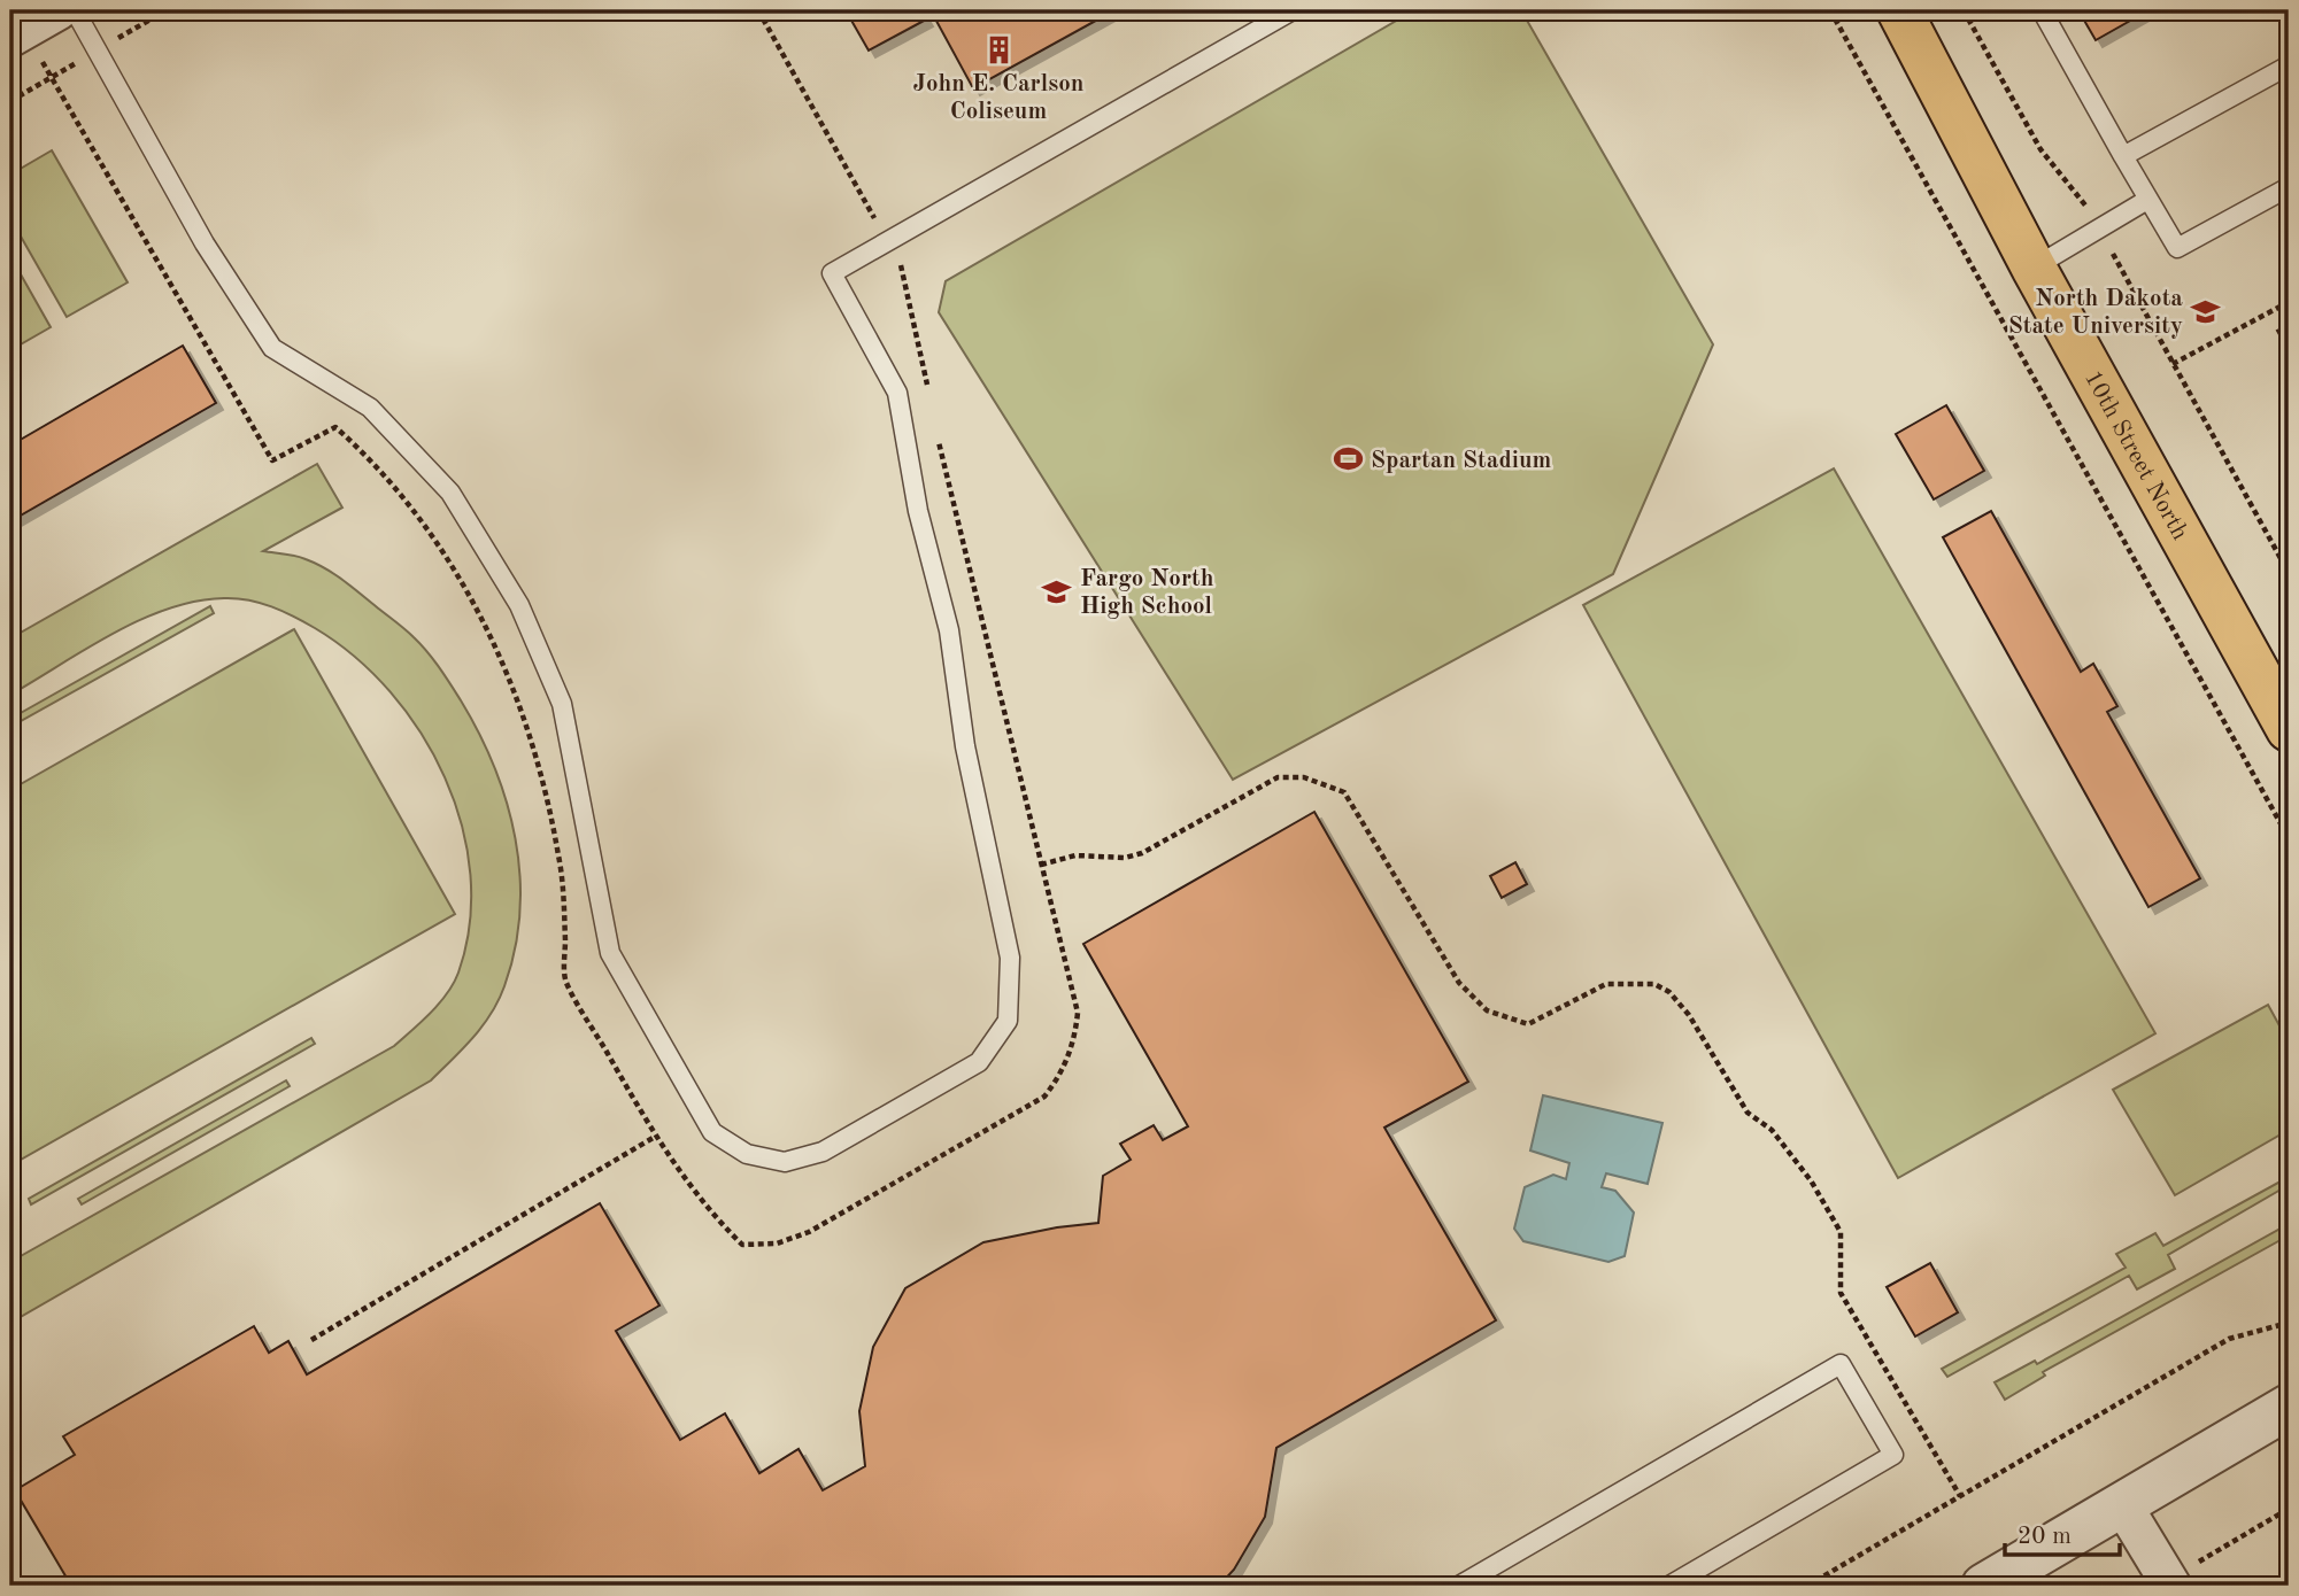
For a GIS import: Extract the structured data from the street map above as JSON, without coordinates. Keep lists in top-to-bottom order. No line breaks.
{"streets":{"main road":["10th Street North"]},"places":{"building":["John E. Carlson Coliseum"],"school or university":["North Dakota State University","Fargo North High School"],"sports":["Spartan Stadium"]},"scale_bar":"20 m"}
